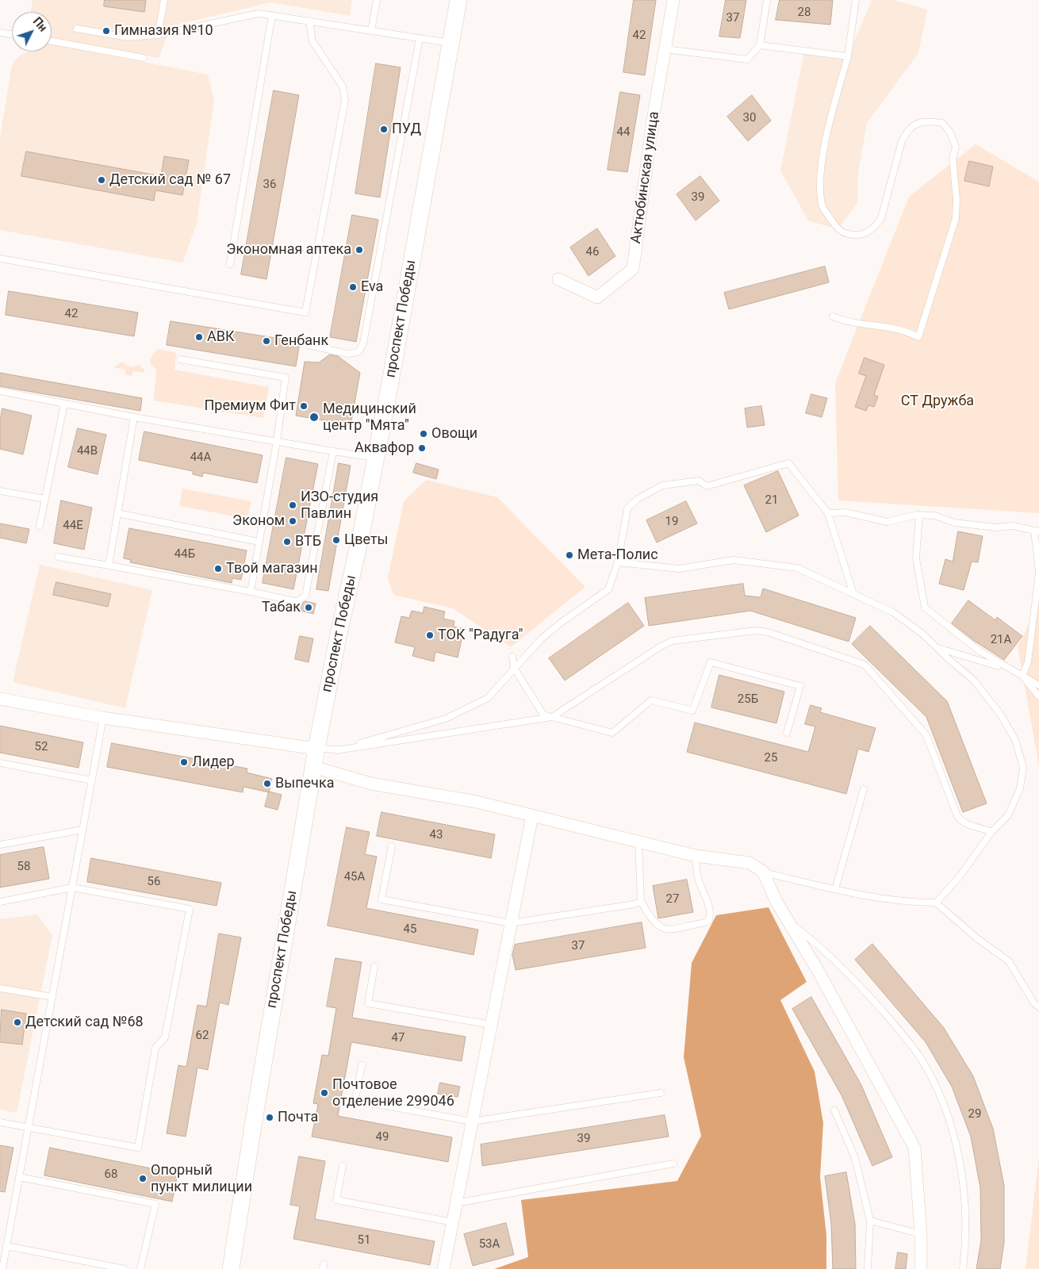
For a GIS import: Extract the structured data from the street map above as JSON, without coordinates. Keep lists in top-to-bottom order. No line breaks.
{"streets":{"street":["Актюбинская улица","проспект Победы"]},"parks":["СТ Дружба"],"places":["Гимназия №10","ПУД","Детский сад № 67","Экономная аптека","Eva","АВК","Генбанк","Премиум Фит","Медицинский центр \"Мята\"","Овощи","Аквафор","ИЗО-студия Павлин","Эконом","Цветы","ВТБ","Мета-Полис","Твой магазин","Табак","ТОК \"Радуга\"","Лидер","Выпечка","Детский сад №68","Почтовое отделение 299046","Почта","Опорный пункт милиции"],"house_numbers":["28","37","42","30","44","36","39","46","42","44В","44А","21","19","44Е","44Б","21А","25Б","52","25","43","58","45А","56","27","45","37","62","47","29","49","39","68","51","53А"],"north":"top right"}
